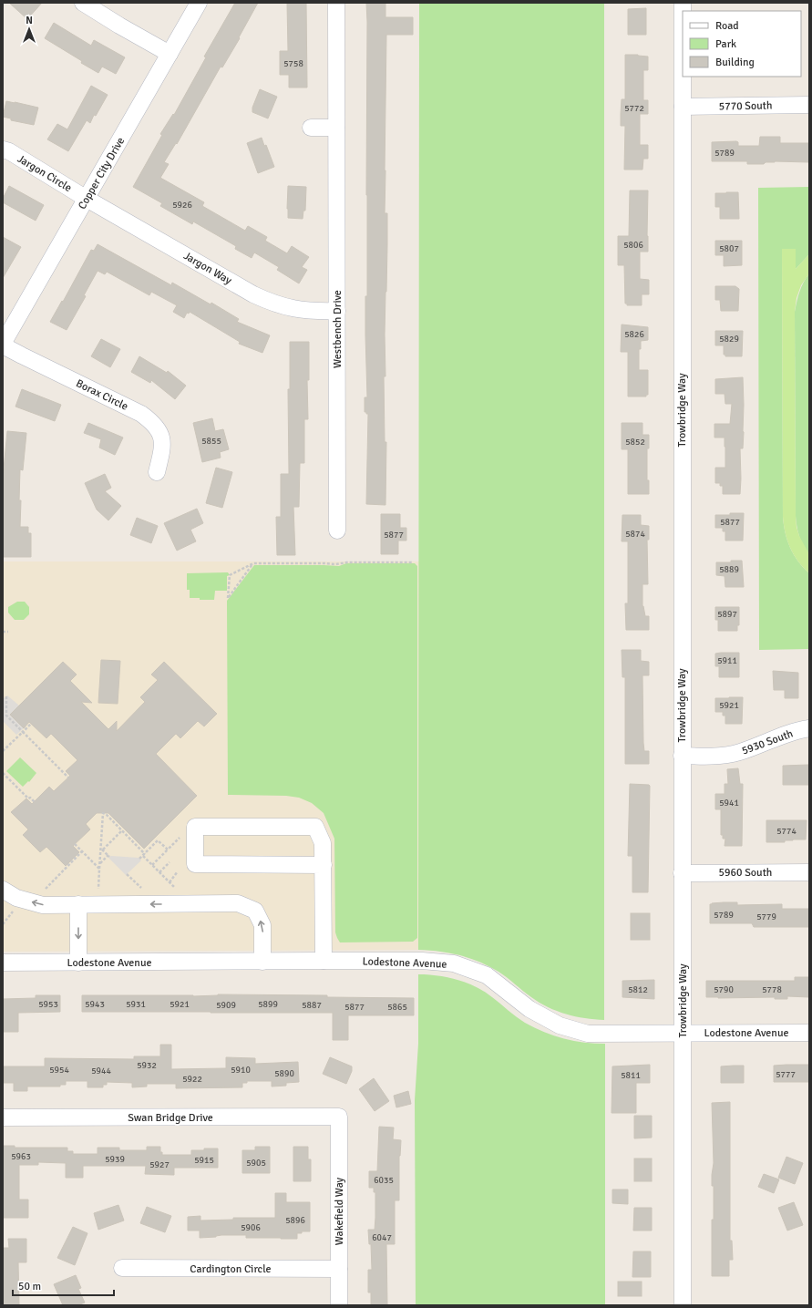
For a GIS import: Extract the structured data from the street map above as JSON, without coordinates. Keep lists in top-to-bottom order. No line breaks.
{"streets":{"street":["5770 South","Jargon Circle","Copper City Drive","Jargon Way","Westbench Drive","Borax Circle","Trowbridge Way","5930 South","5960 South","Lodestone Avenue","Swan Bridge Drive","Wakefield Way","Cardington Circle"]},"crossings":[["5770 South","Trowbridge Way"],["Jargon Circle","Copper City Drive"],["Jargon Circle","Jargon Way"],["Copper City Drive","Jargon Way"],["Copper City Drive","Borax Circle"],["Jargon Way","Westbench Drive"],["Trowbridge Way","5930 South"],["Trowbridge Way","5960 South"],["Trowbridge Way","Lodestone Avenue"],["Swan Bridge Drive","Wakefield Way"],["Wakefield Way","Cardington Circle"]],"house_numbers":["5758","5772","5789","5926","5806","5807","5826","5829","5855","5852","5877","5874","5877","5889","5897","5911","5921","5941","5774","5789","5779","5812","5790","5778","5953","5943","5931","5921","5899","5909","5887","5877","5865","5932","5954","5910","5944","5890","5777","5811","5922","5963","5939","5915","5905","5927","6035","5896","5906","6047"],"legend":["Road","Park","Building"],"scale_bar":"50 m","north":"top"}
